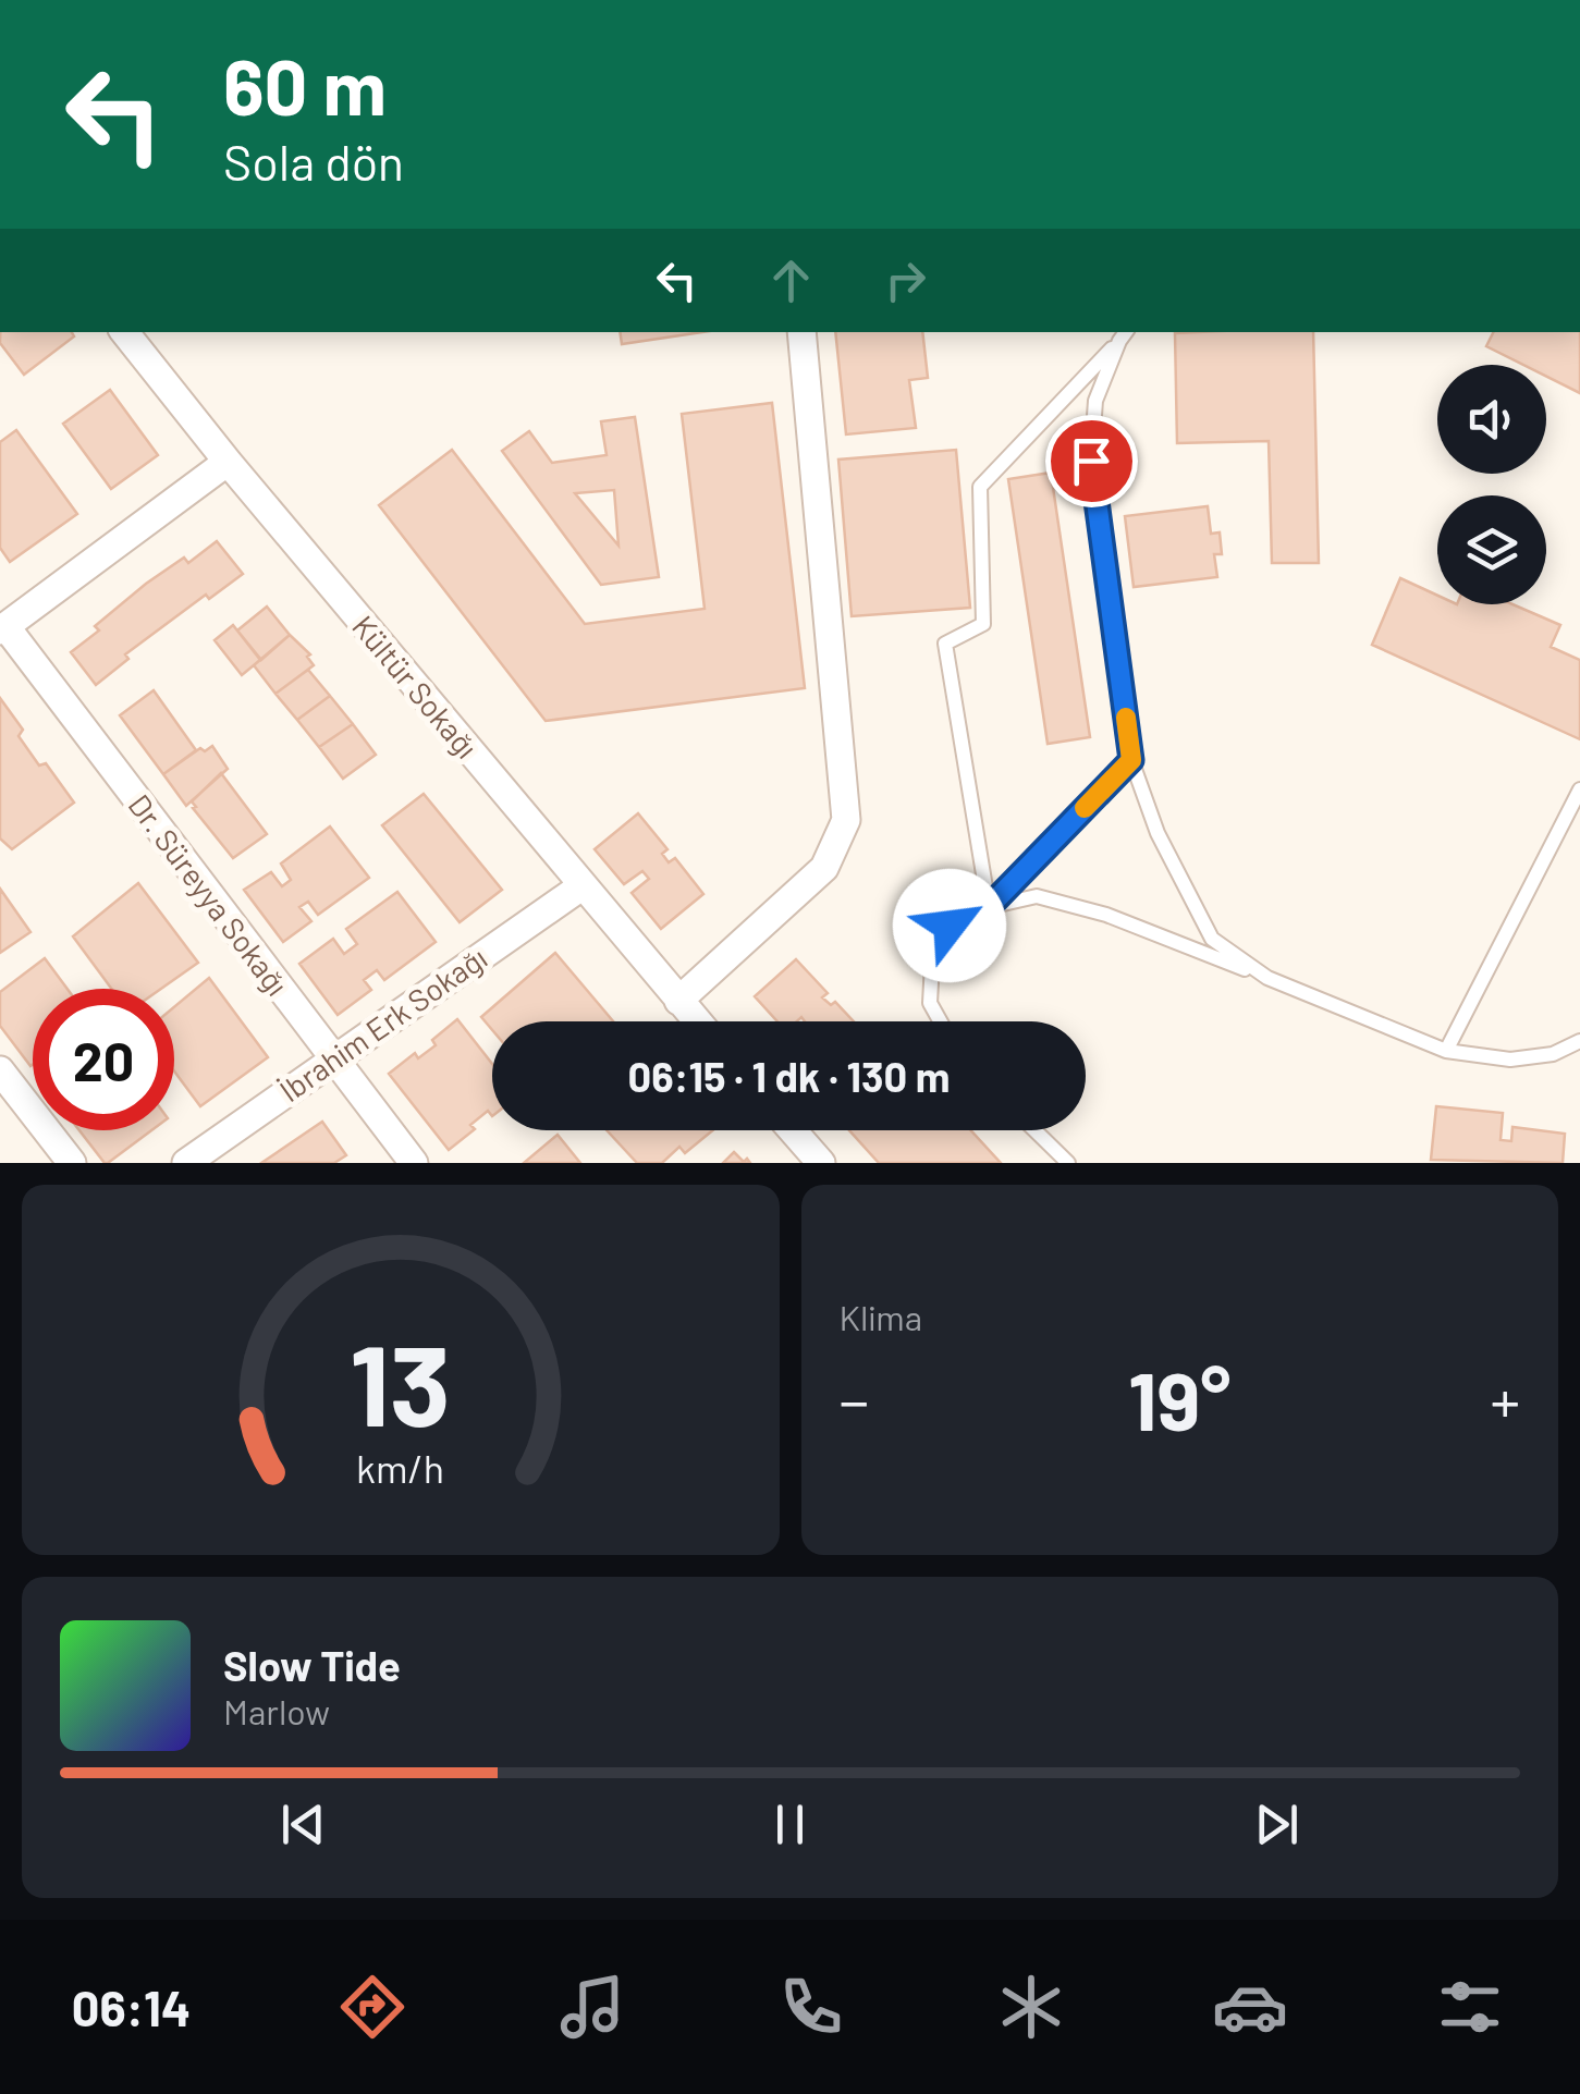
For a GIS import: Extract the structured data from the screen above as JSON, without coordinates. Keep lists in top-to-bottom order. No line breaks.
{"streets":{"street":["Kültür Sokağı","Dr. Süreyya Sokağı","İbrahim Erk Sokağı"]},"crossings":[["Kültür Sokağı","İbrahim Erk Sokağı"],["Dr. Süreyya Sokağı","İbrahim Erk Sokağı"]],"page":{"turn":["60 m","Sola dön"],"limit":"20","trip":"06:15 · 1 dk · 130 m","tile":"Klima","heat":["−","19°","+"],"song":["Slow Tide","Marlow"],"tabs":"06:14","gauge":["13","km/h"]}}
